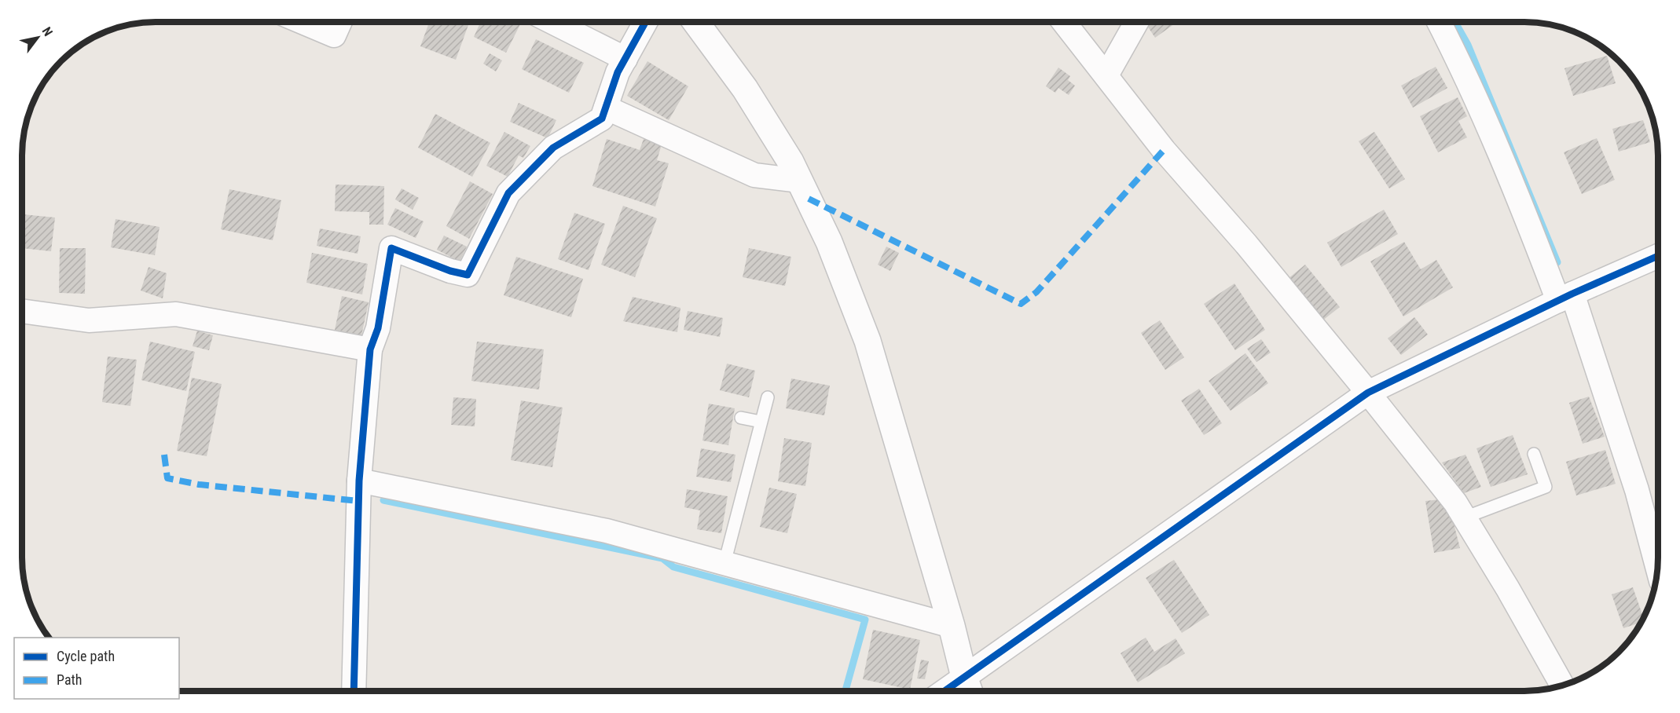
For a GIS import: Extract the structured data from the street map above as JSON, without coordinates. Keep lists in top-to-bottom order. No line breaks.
{"legend":["Cycle path","Path"],"north":"top right"}
